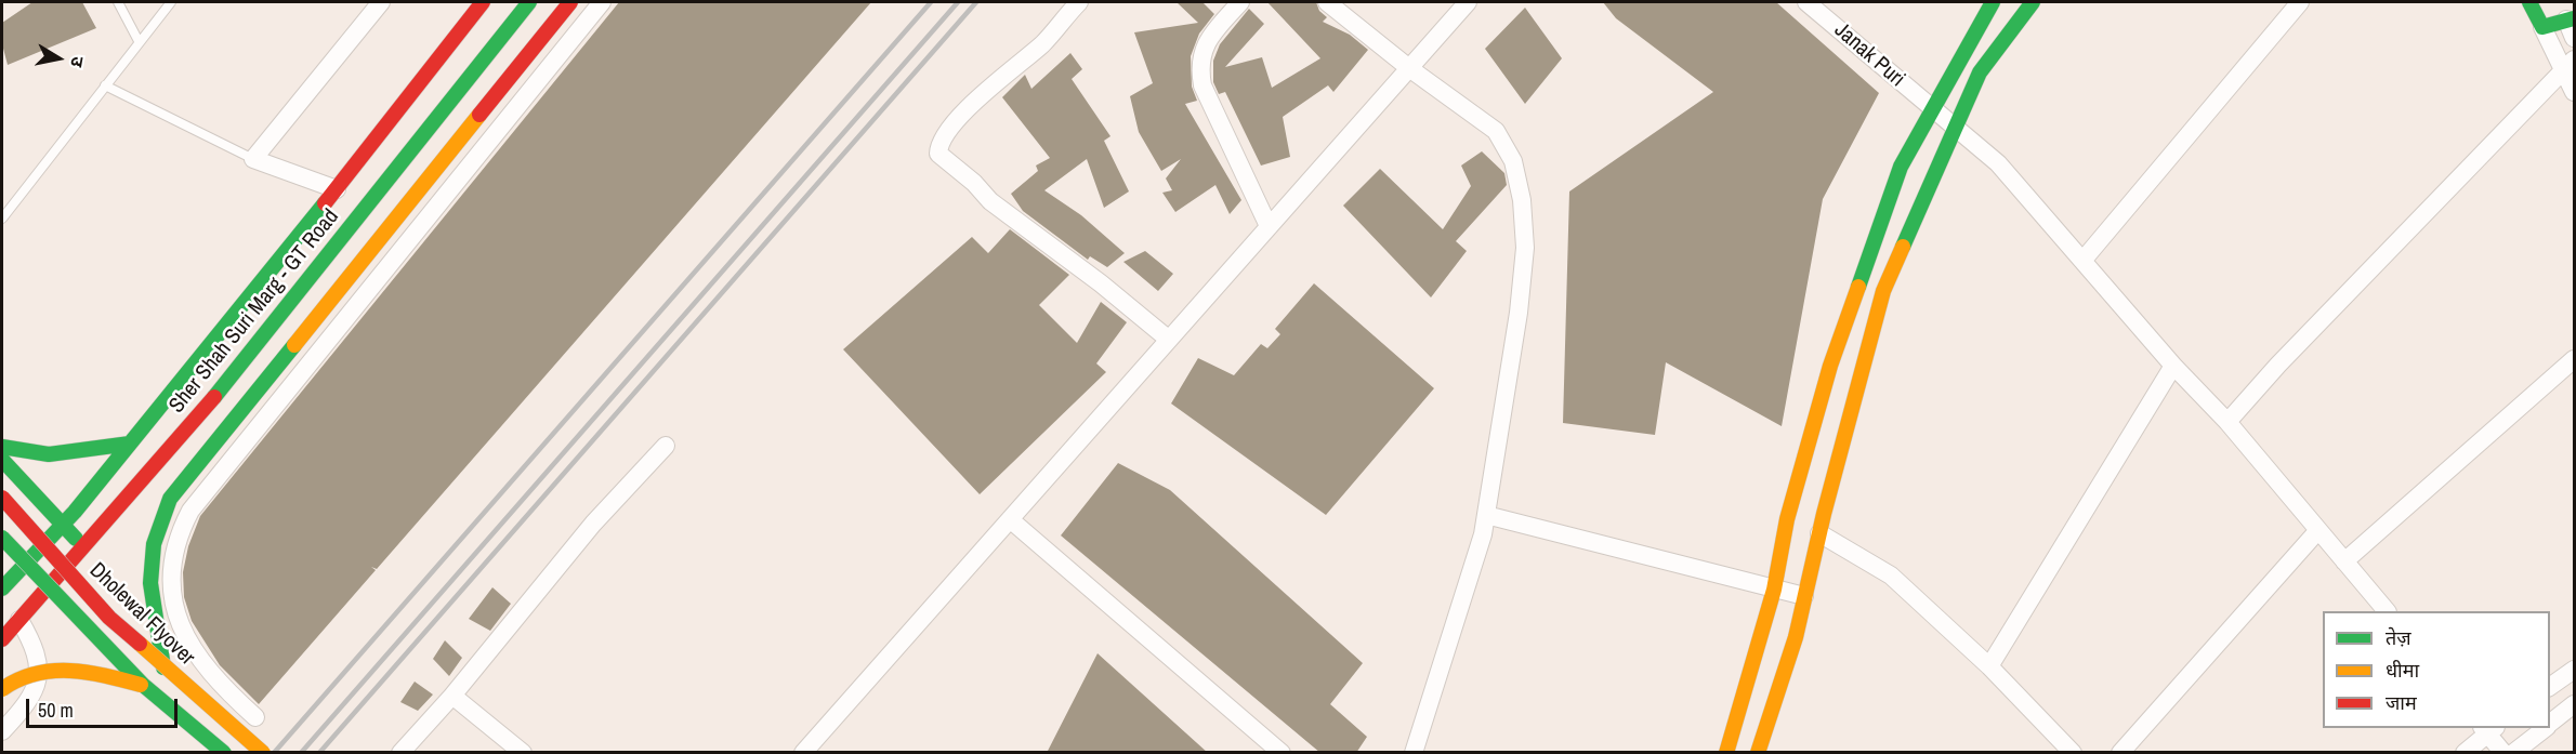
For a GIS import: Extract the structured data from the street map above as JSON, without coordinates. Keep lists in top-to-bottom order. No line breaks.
{"streets":{"main road":["Sher Shah Suri Marg - GT Road","Dholewal Flyover"],"street":["Janak Puri"]},"legend":["तेज़","धीमा","जाम"],"scale_bar":"50 m","north":"right"}
